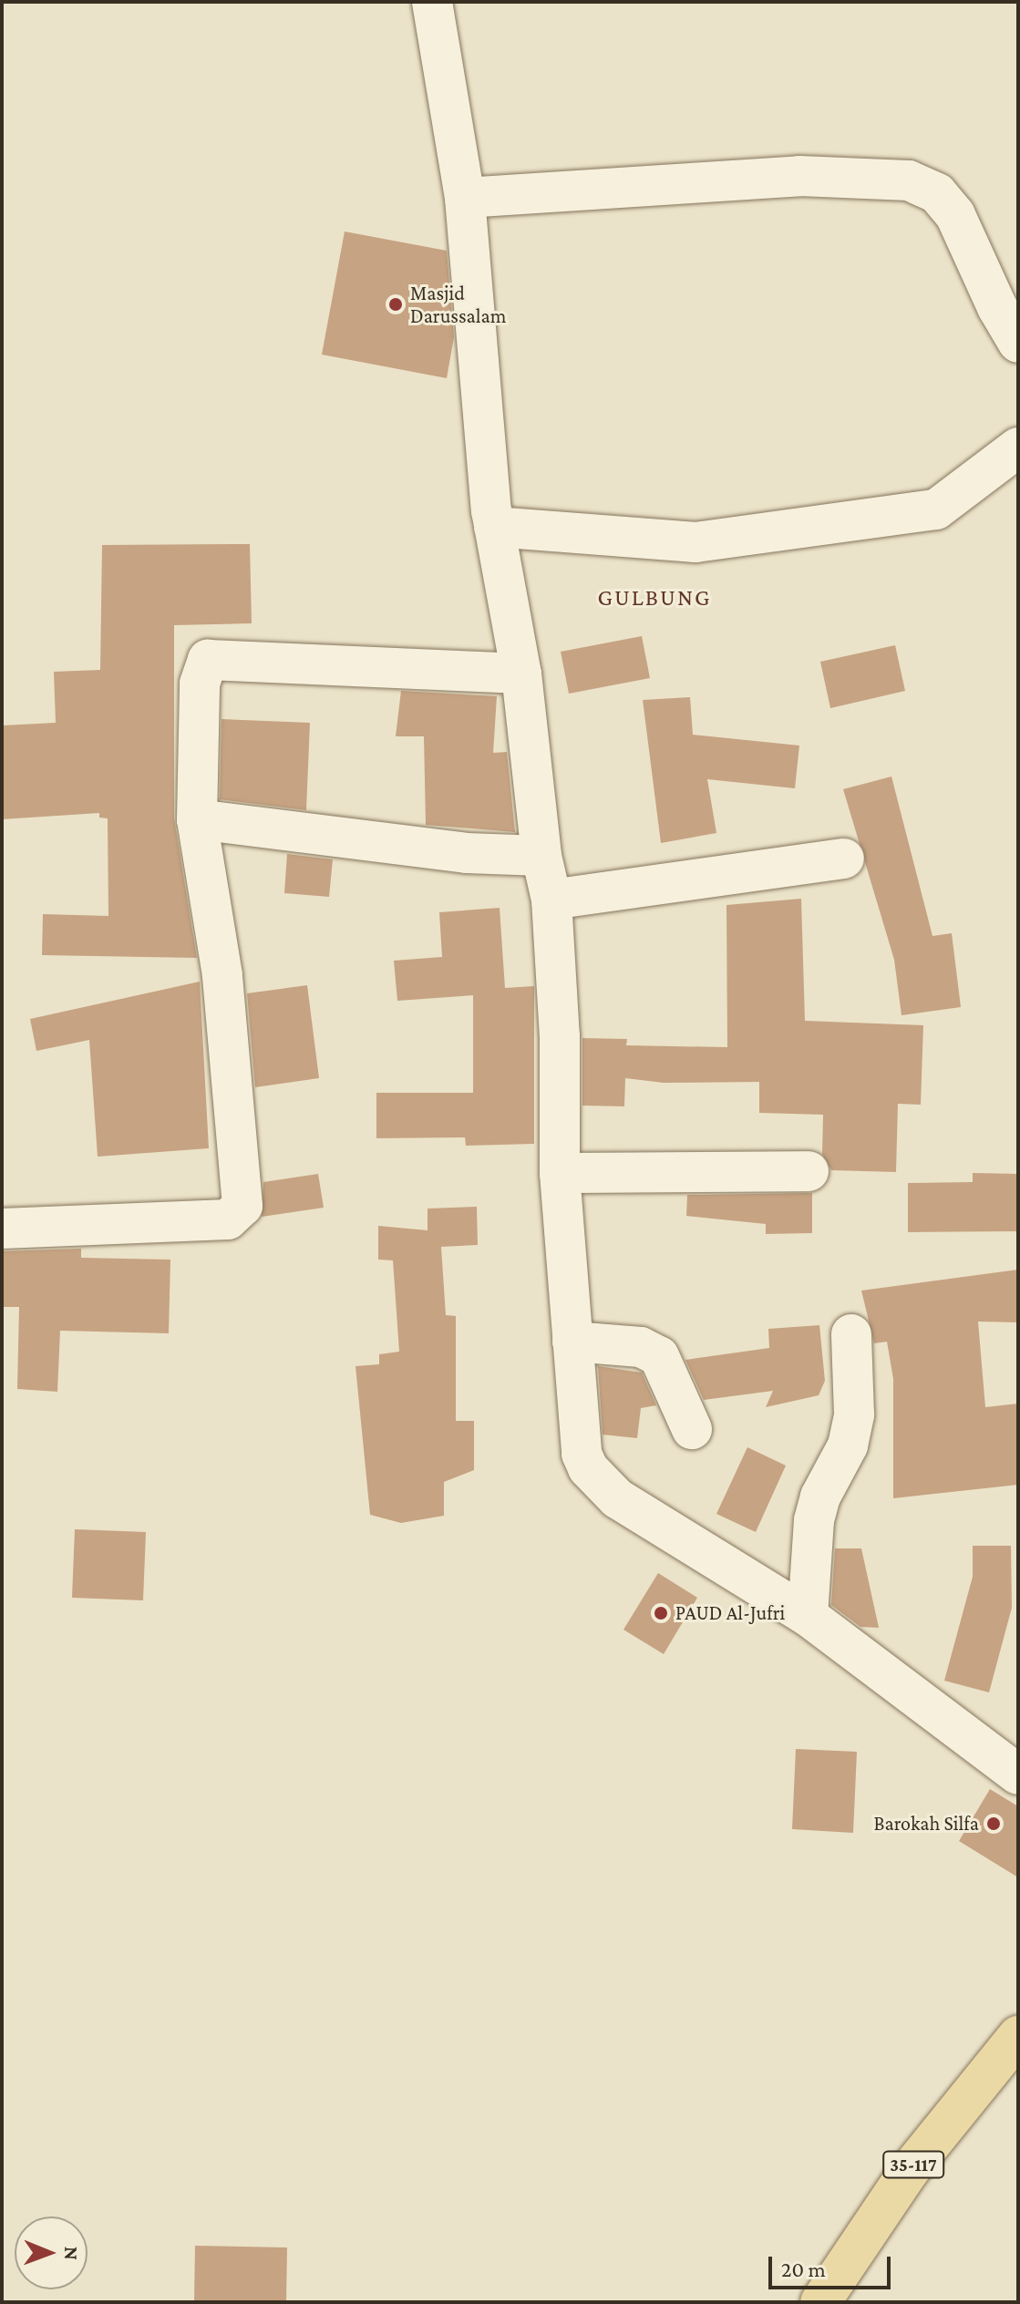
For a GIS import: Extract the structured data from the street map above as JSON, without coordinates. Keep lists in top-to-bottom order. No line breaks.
{"streets":{"main road":["35-117"]},"districts":["GULBUNG"],"places":["Masjid Darussalam","PAUD Al-Jufri","Barokah Silfa"],"scale_bar":"20 m","north":"right"}
